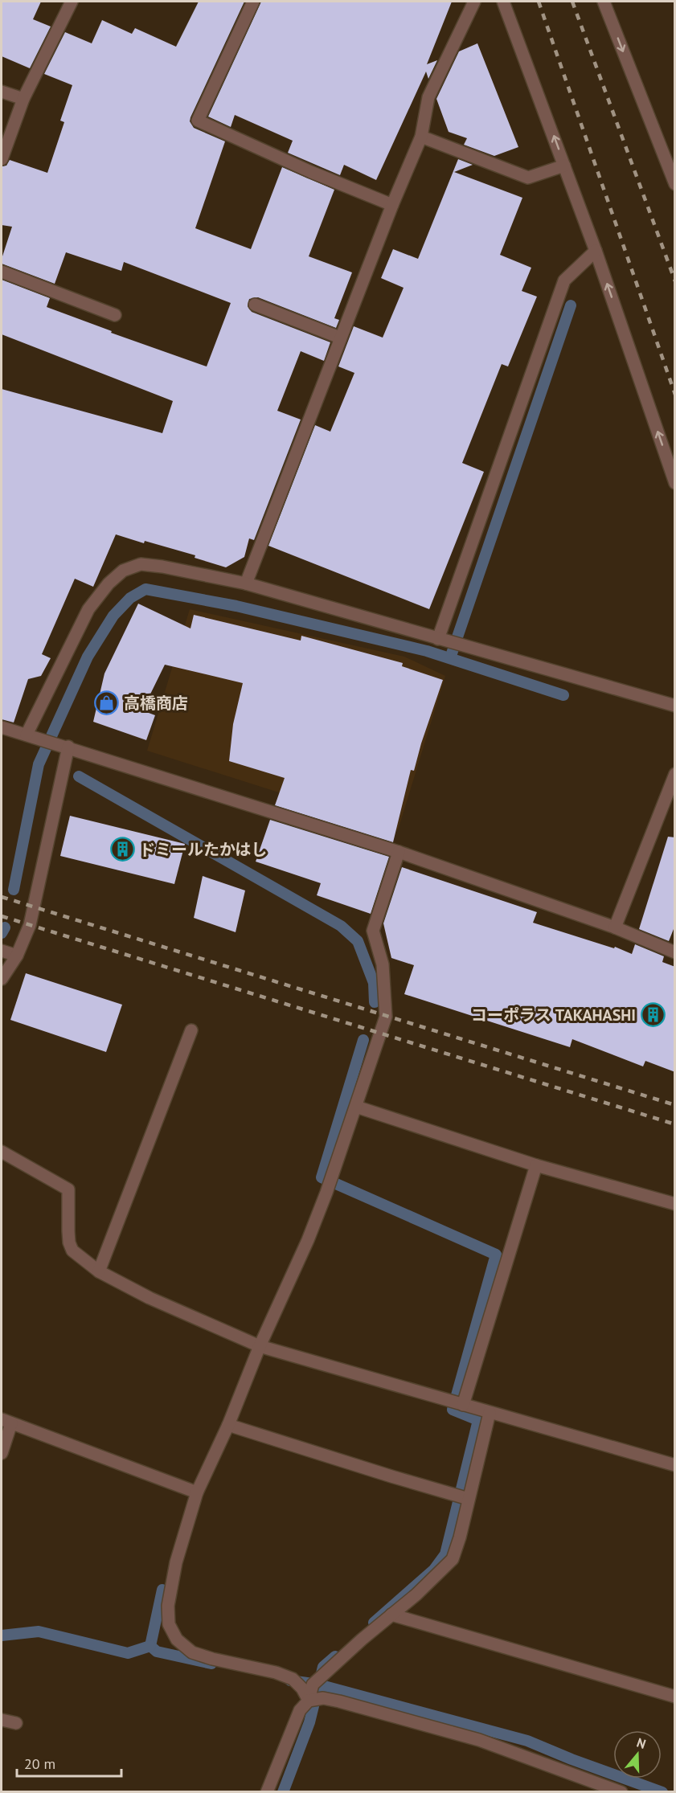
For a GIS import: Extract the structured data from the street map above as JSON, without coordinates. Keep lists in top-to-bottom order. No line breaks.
{"places":{"shop":["高橋商店"],"building":["ドミールたかはし","コーポラス TAKAHASHI"]},"scale_bar":"20 m","north":"top"}
